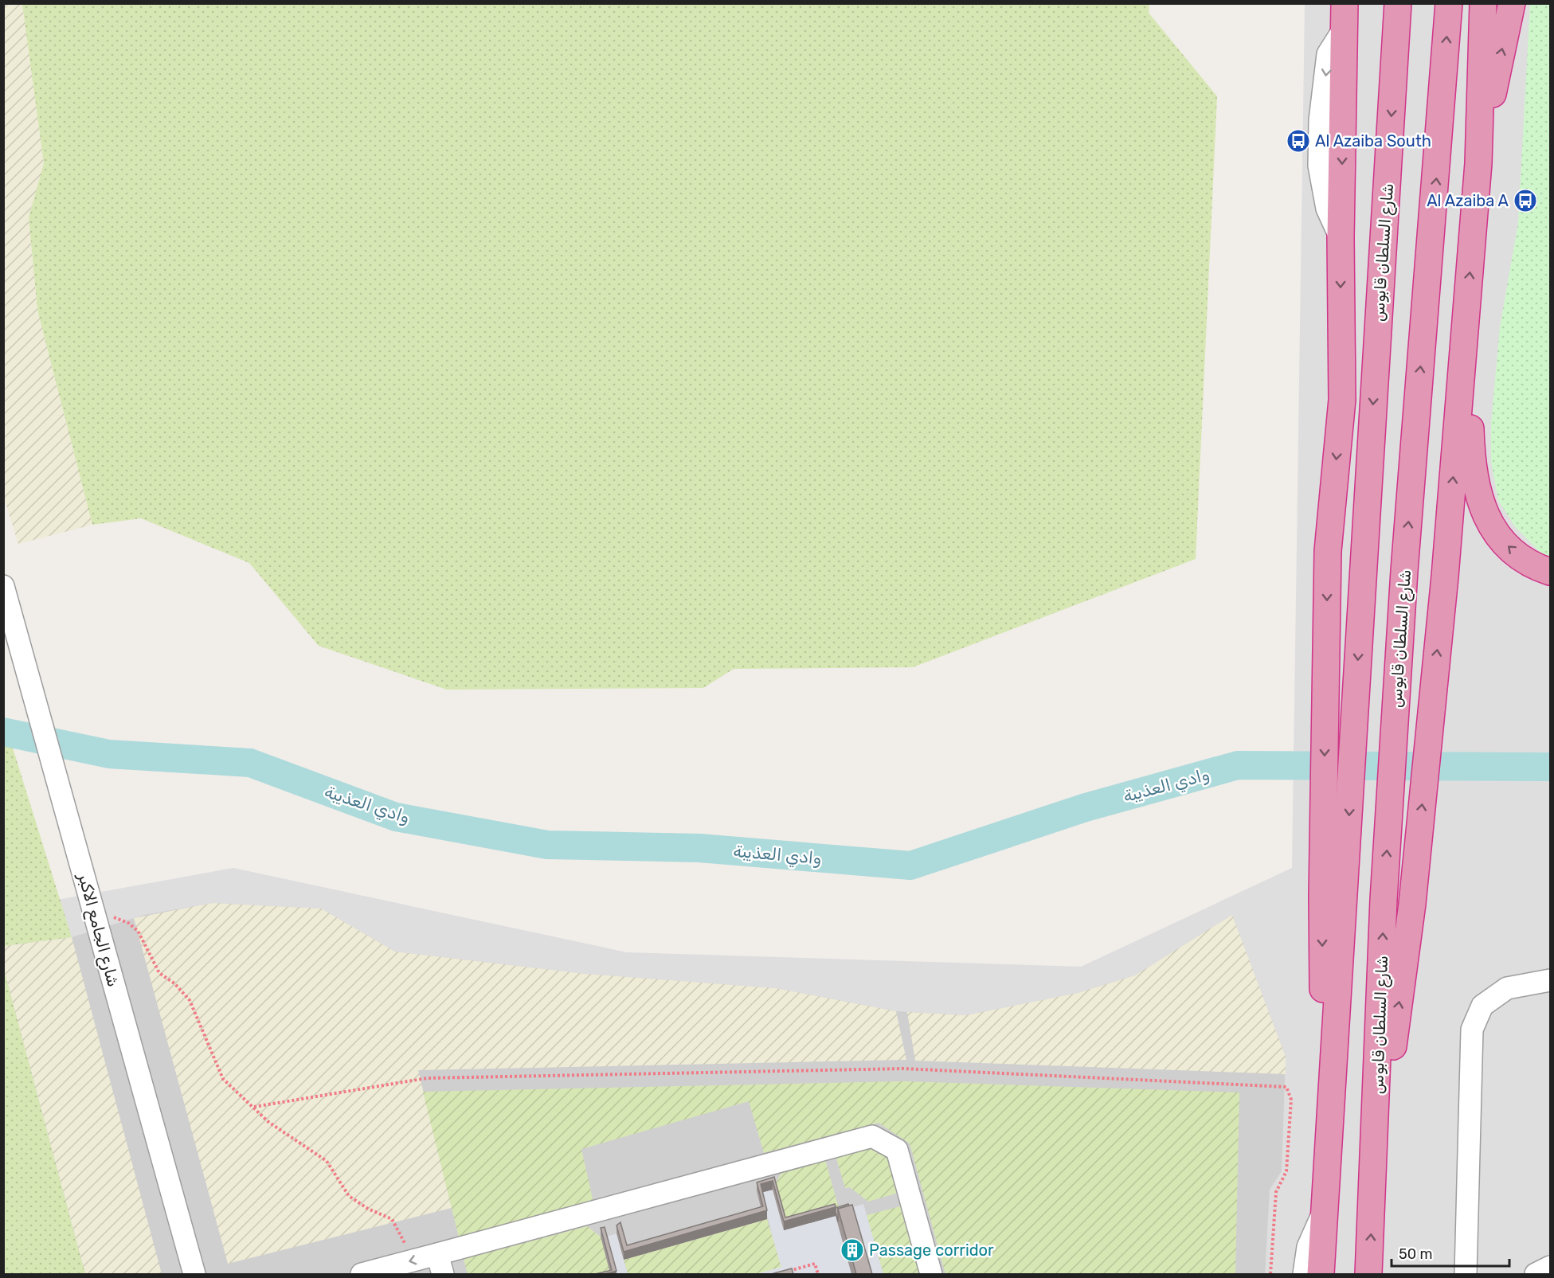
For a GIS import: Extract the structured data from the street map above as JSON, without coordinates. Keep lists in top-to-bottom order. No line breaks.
{"streets":{"highway":["شارع السلطان قابوس"],"street":["شارع الجامع الاكبر"]},"water":["وادي العذيبة"],"places":{"bus stop":["Al Azaiba South","Al Azaiba A"],"building":["Passage corridor"]},"scale_bar":"50 m"}
